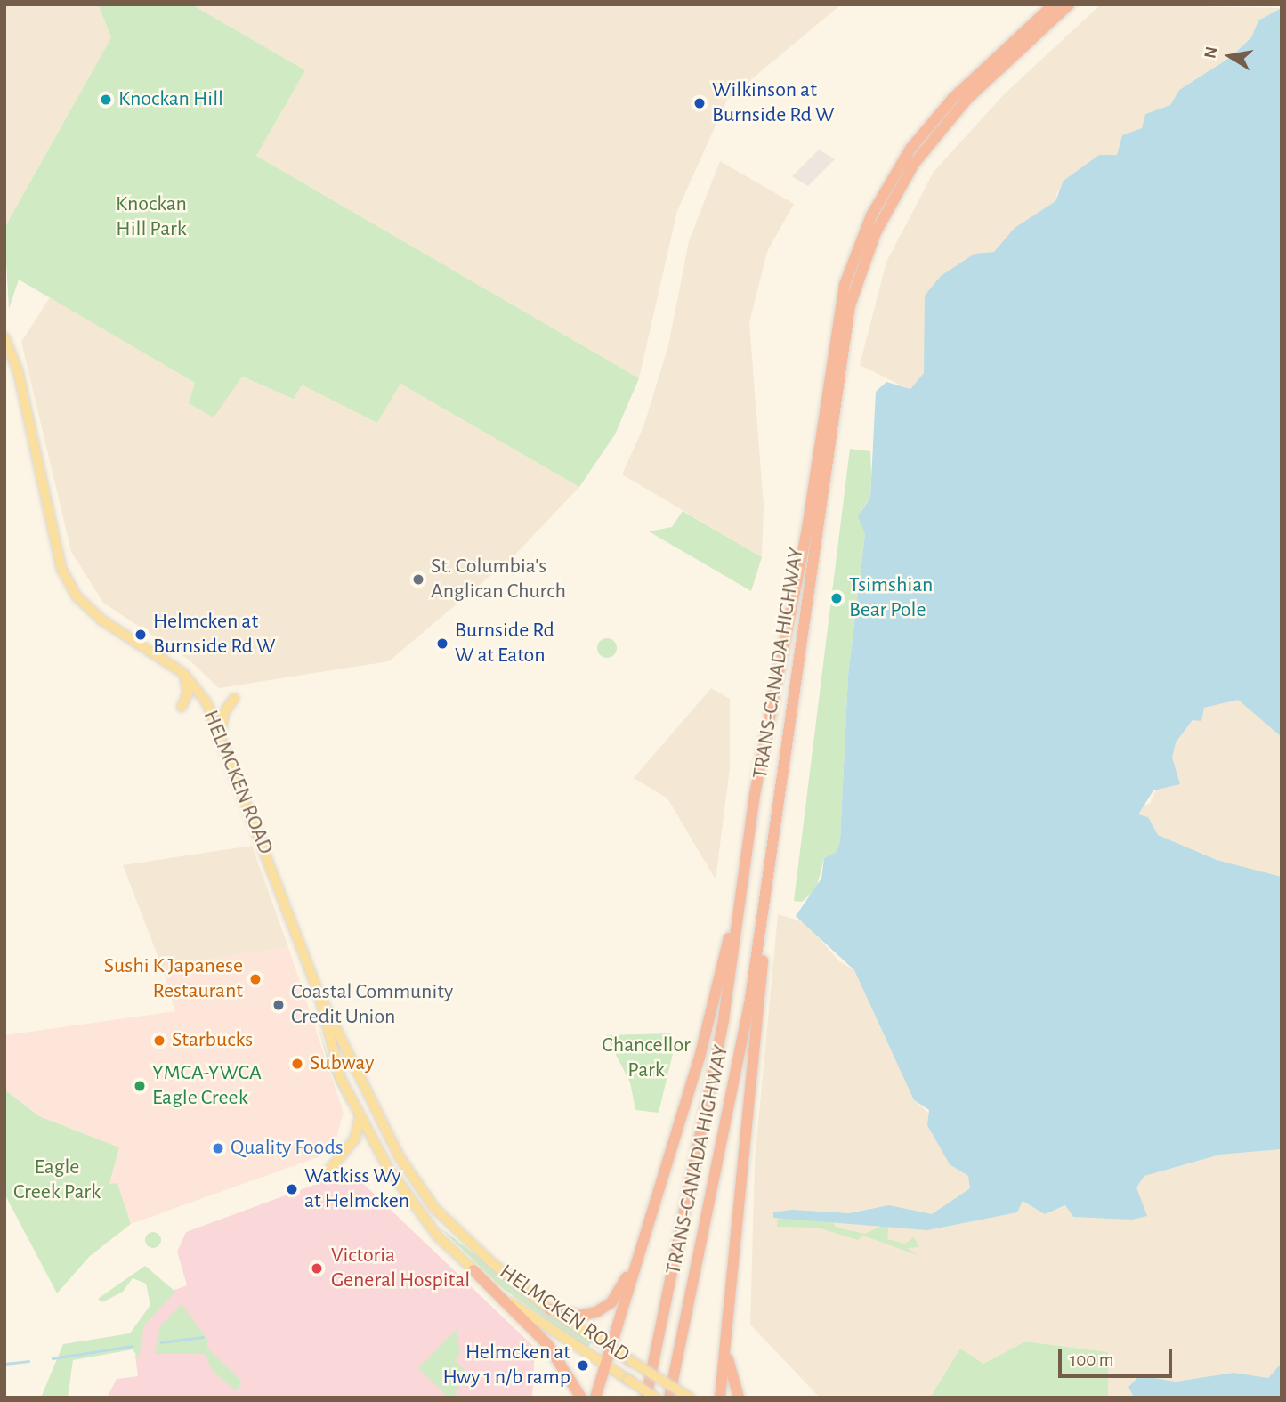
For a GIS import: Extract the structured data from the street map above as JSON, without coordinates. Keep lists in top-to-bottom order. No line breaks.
{"streets":{"highway":["TRANS-CANADA HIGHWAY"],"main road":["HELMCKEN ROAD"]},"parks":["Knockan Hill Park","Chancellor Park","Eagle Creek Park"],"places":["Knockan Hill","Wilkinson at Burnside Rd W","St. Columbia's Anglican Church","Tsimshian Bear Pole","Helmcken at Burnside Rd W","Burnside Rd W at Eaton","Sushi K Japanese Restaurant","Coastal Community Credit Union","Starbucks","Subway","YMCA-YWCA Eagle Creek","Quality Foods","Watkiss Wy at Helmcken","Victoria General Hospital","Helmcken at Hwy 1 n/b ramp"],"scale_bar":"100 m","north":"left"}
